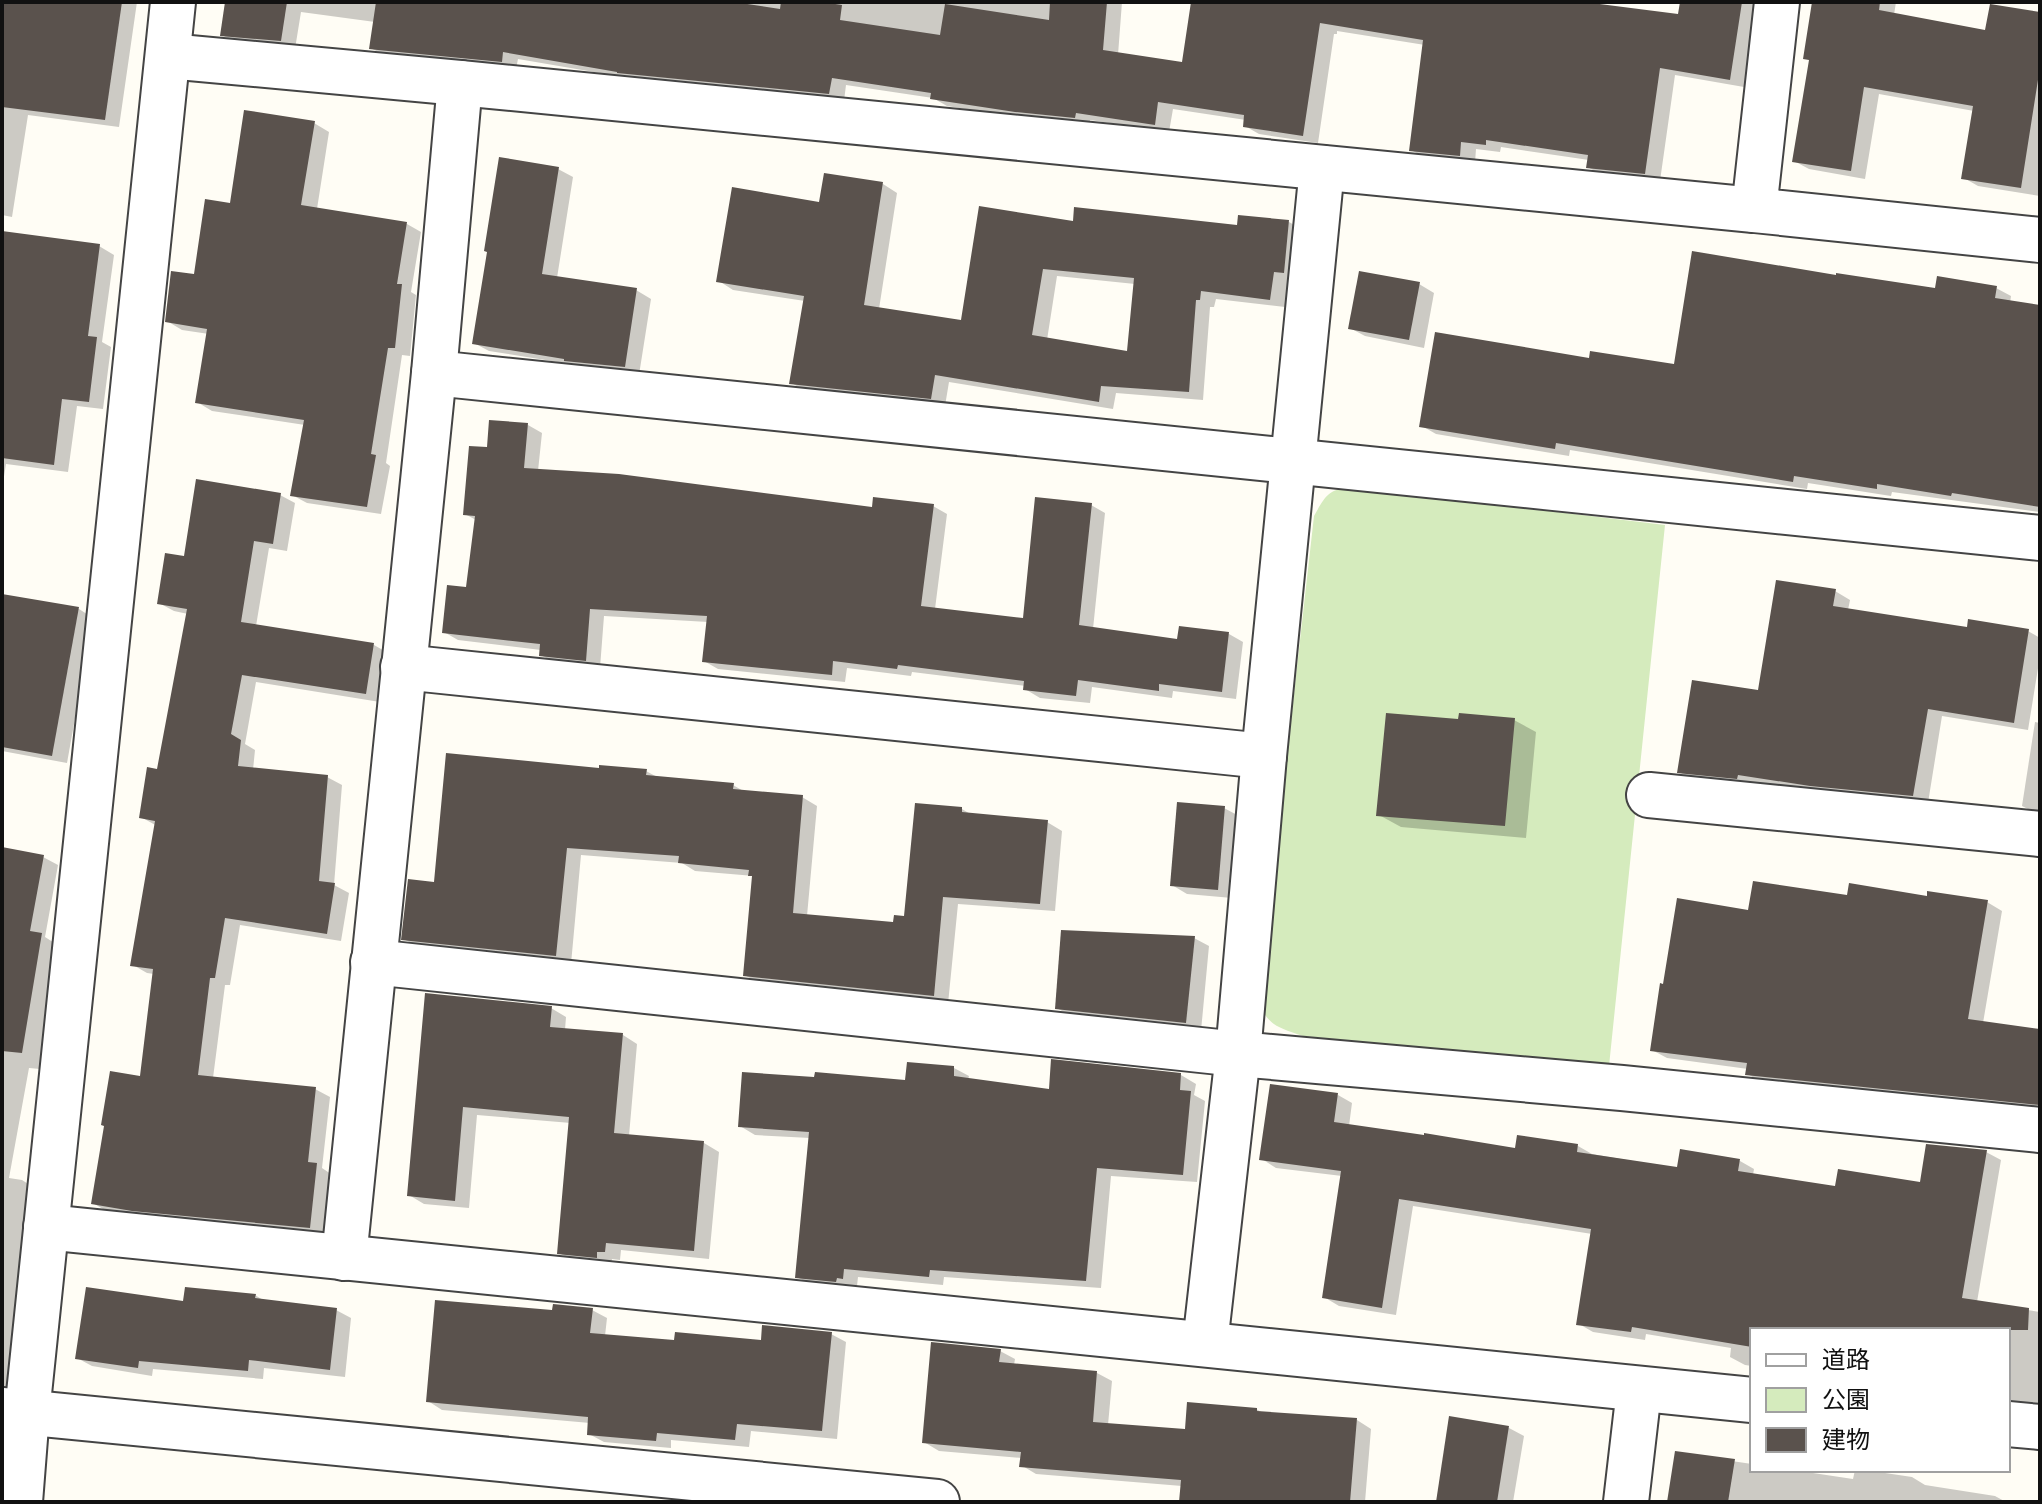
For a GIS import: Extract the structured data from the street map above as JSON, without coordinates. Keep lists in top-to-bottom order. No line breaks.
{"legend":["道路","公園","建物"]}
